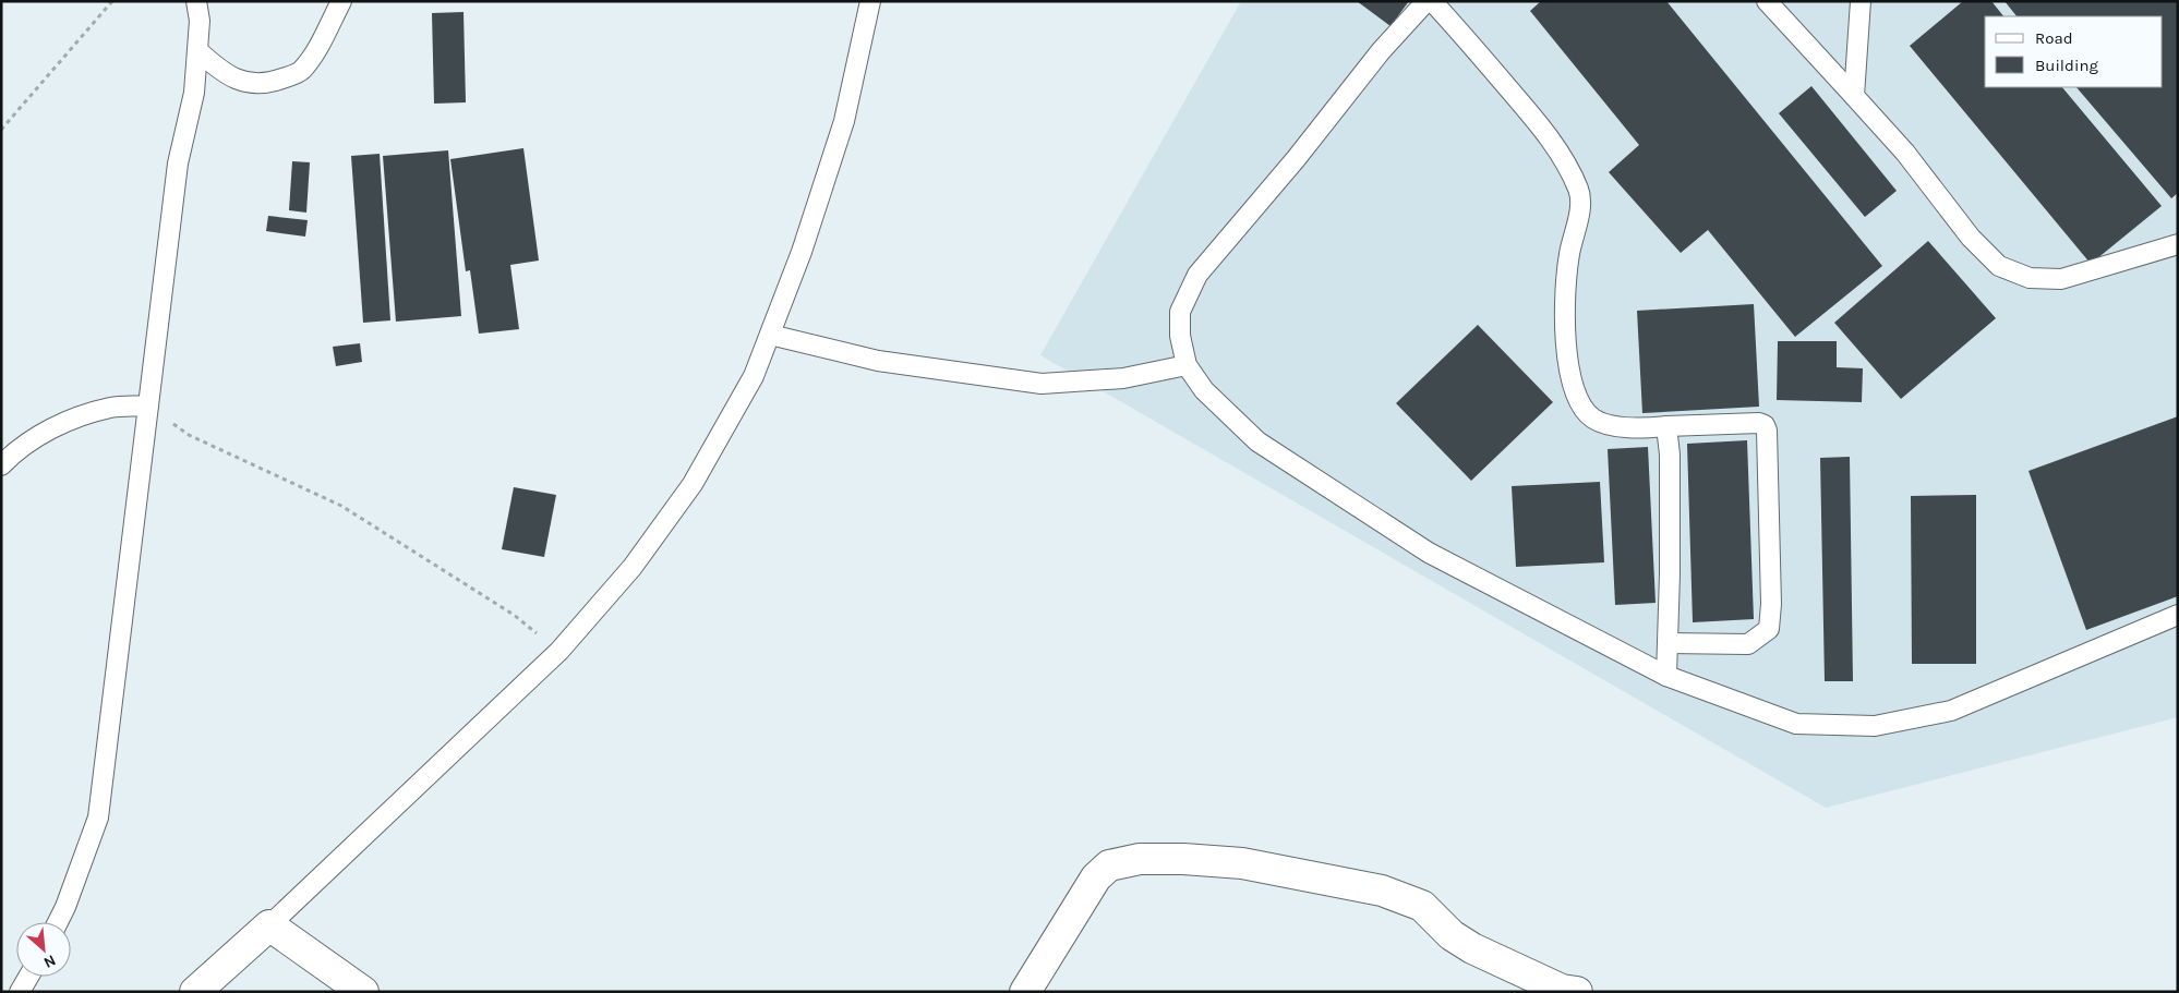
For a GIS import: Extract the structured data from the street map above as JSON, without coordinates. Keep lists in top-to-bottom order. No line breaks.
{"legend":["Road","Building"],"north":"bottom right"}
